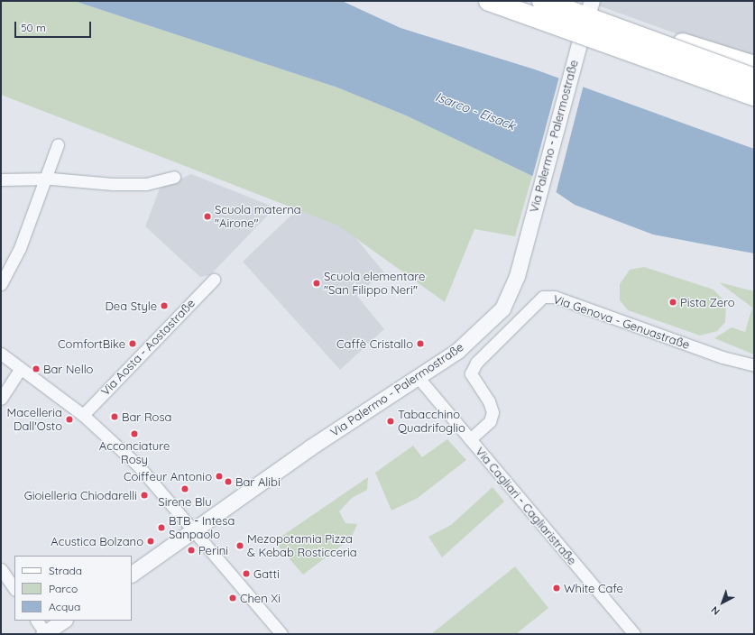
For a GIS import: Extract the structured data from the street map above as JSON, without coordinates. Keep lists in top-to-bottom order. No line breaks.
{"streets":{"street":["Via Palermo - Palermostraße","Via Genova - Genuastraße","Via Aosta - Aostastraße","Via Cagliari - Cagliaristraße"]},"crossings":[["Via Palermo - Palermostraße","Via Cagliari - Cagliaristraße"],["Via Genova - Genuastraße","Via Cagliari - Cagliaristraße"]],"water":["Isarco - Eisack"],"places":["Scuola materna \"Airone\"","Scuola elementare \"San Filippo Neri\"","Pista Zero","Dea Style","ComfortBike","Caffè Cristallo","Bar Nello","Bar Rosa","Macelleria Dall'Osto","Tabacchino Quadrifoglio","Acconciature Rosy","Coiffeur Antonio","Bar Alibi","Sirene Blu","Gioielleria Chiodarelli","BTB - Intesa Sanpaolo","Acustica Bolzano","Mezopotamia Pizza & Kebab Rosticceria","Perini","Gatti","White Cafe","Chen Xi"],"legend":["Strada","Parco","Acqua"],"scale_bar":"50 m","north":"bottom left"}
